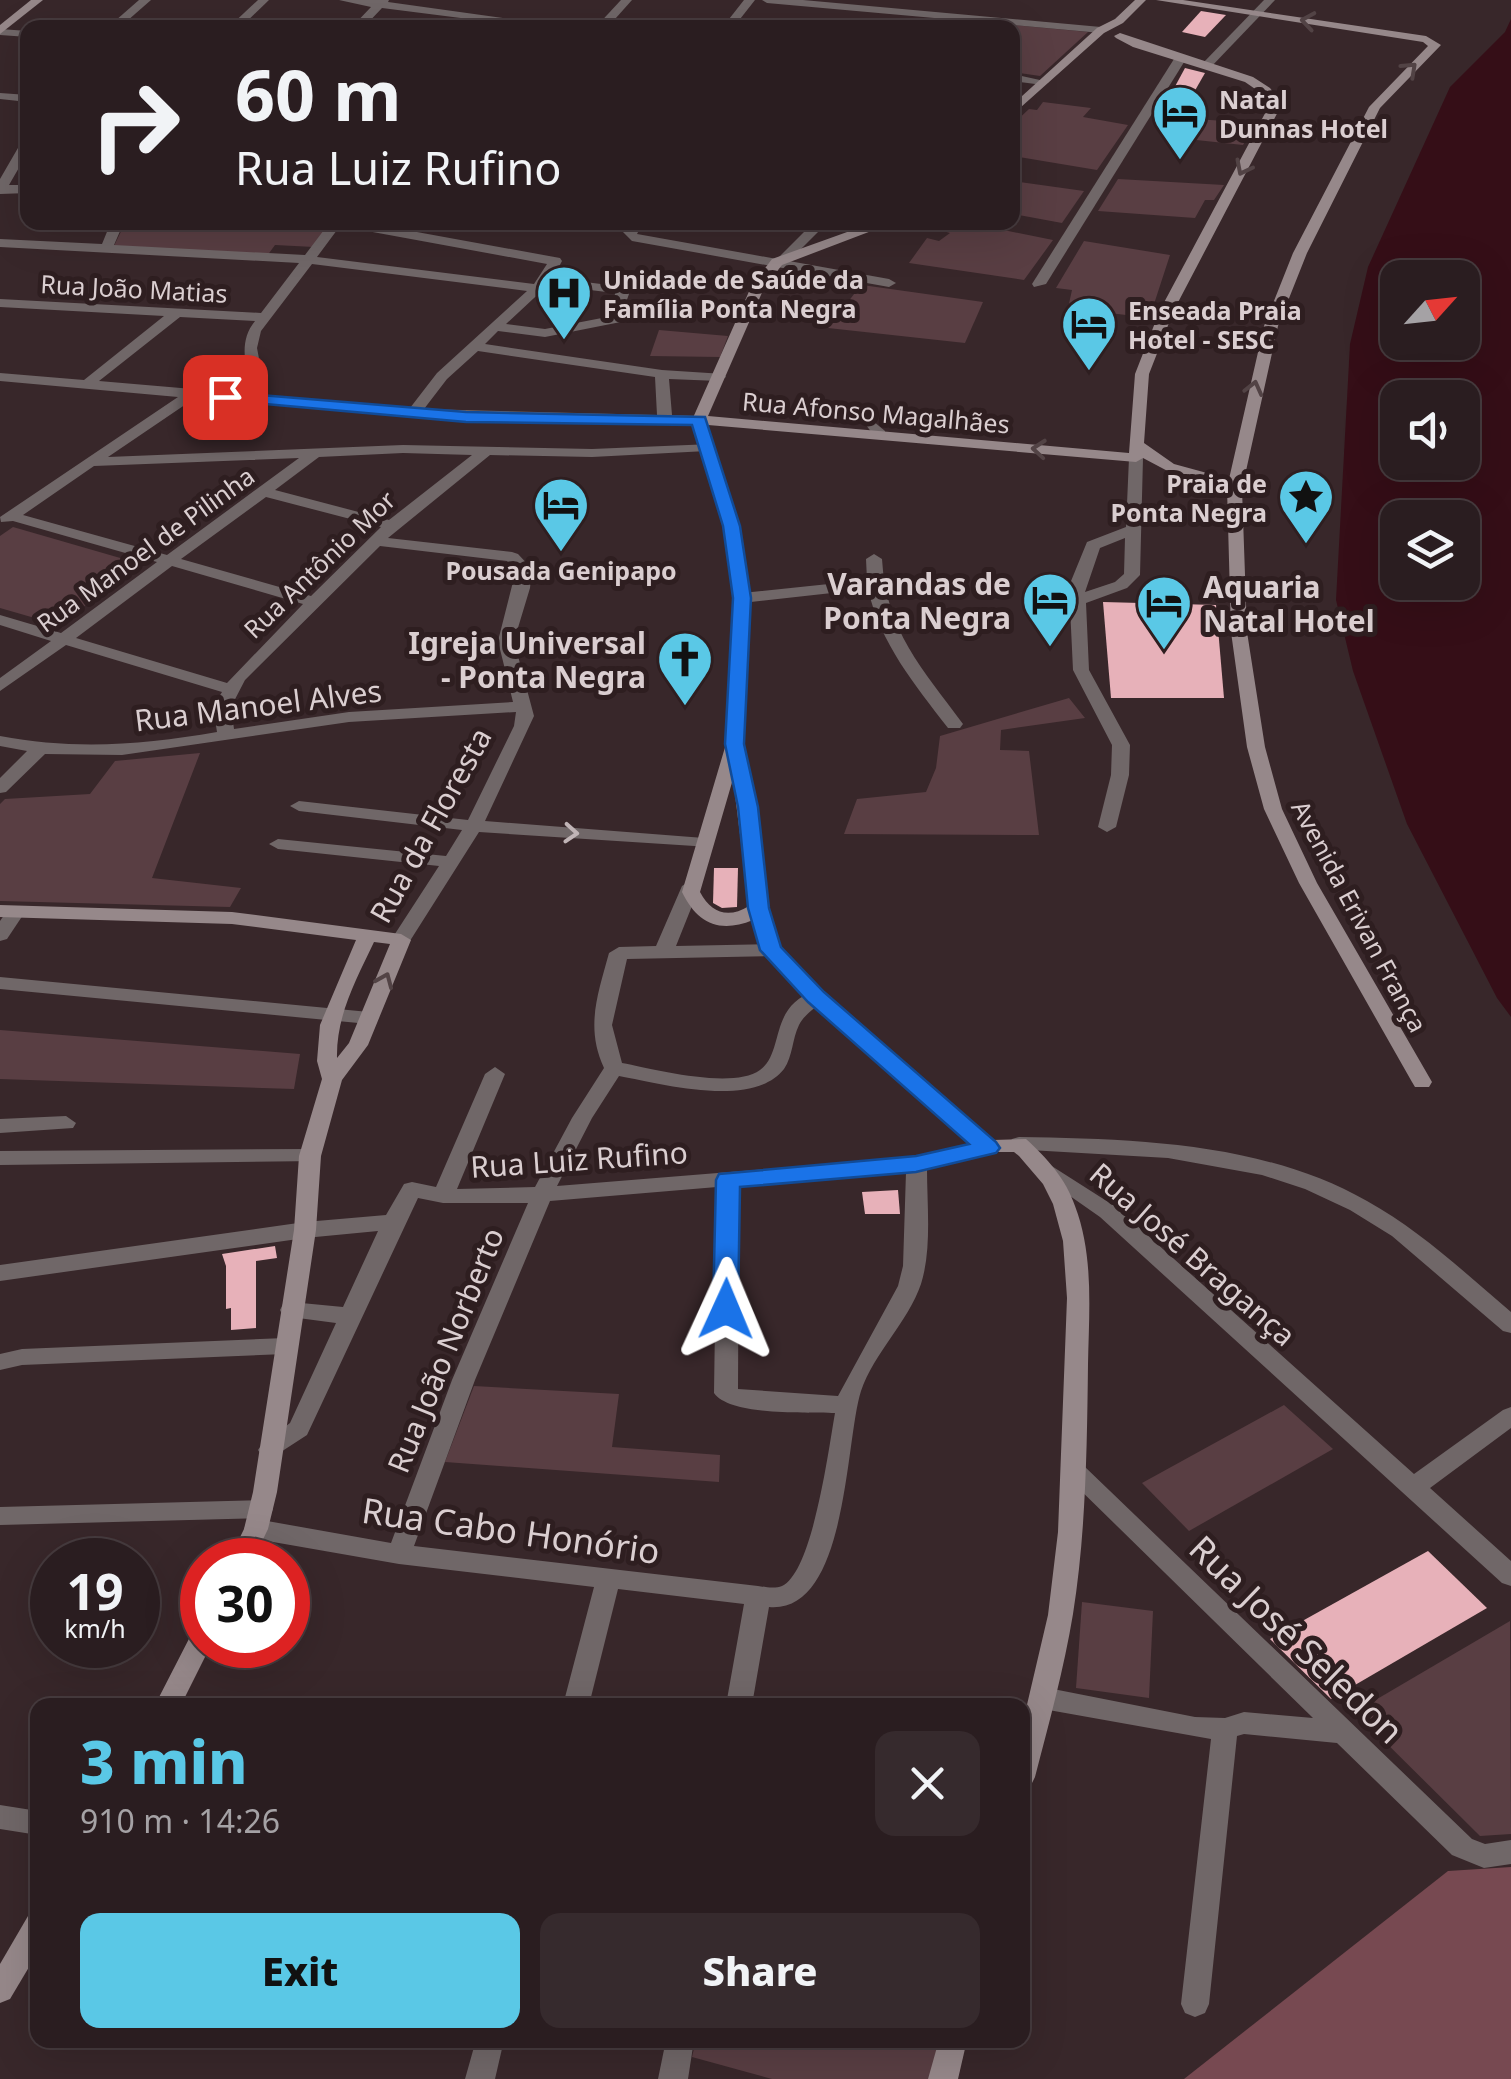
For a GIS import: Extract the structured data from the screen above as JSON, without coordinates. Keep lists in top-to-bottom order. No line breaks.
{"streets":{"street":["Rua João Matias","Rua Afonso Magalhães","Rua Manoel de Pilinha","Rua Antônio Mor","Rua Manoel Alves","Rua da Floresta","Avenida Erivan França","Rua Luiz Rufino","Rua José Bragança","Rua João Norberto","Rua Cabo Honório","Rua José Seledon"]},"crossings":[["Rua Antônio Mor","Rua da Floresta"],["Rua Manoel Alves","Rua da Floresta"],["Rua da Floresta","Rua Cabo Honório"],["Rua Luiz Rufino","Rua João Norberto"],["Rua João Norberto","Rua Cabo Honório"]],"places":{"hotel":["Natal Dunnas Hotel","Enseada Praia Hotel - SESC","Pousada Genipapo","Varandas de Ponta Negra","Aquaria Natal Hotel"],"hospital":["Unidade de Saúde da Família Ponta Negra"],"place":["Praia de Ponta Negra"],"church":["Igreja Universal - Ponta Negra"]},"north":"top right","page":{"turn":["60 m","Rua Luiz Rufino"],"speed":"19 km/h","limit":"30","heading":["3 min","910 m · 14:26"],"buttons":["Exit","Share"]}}
